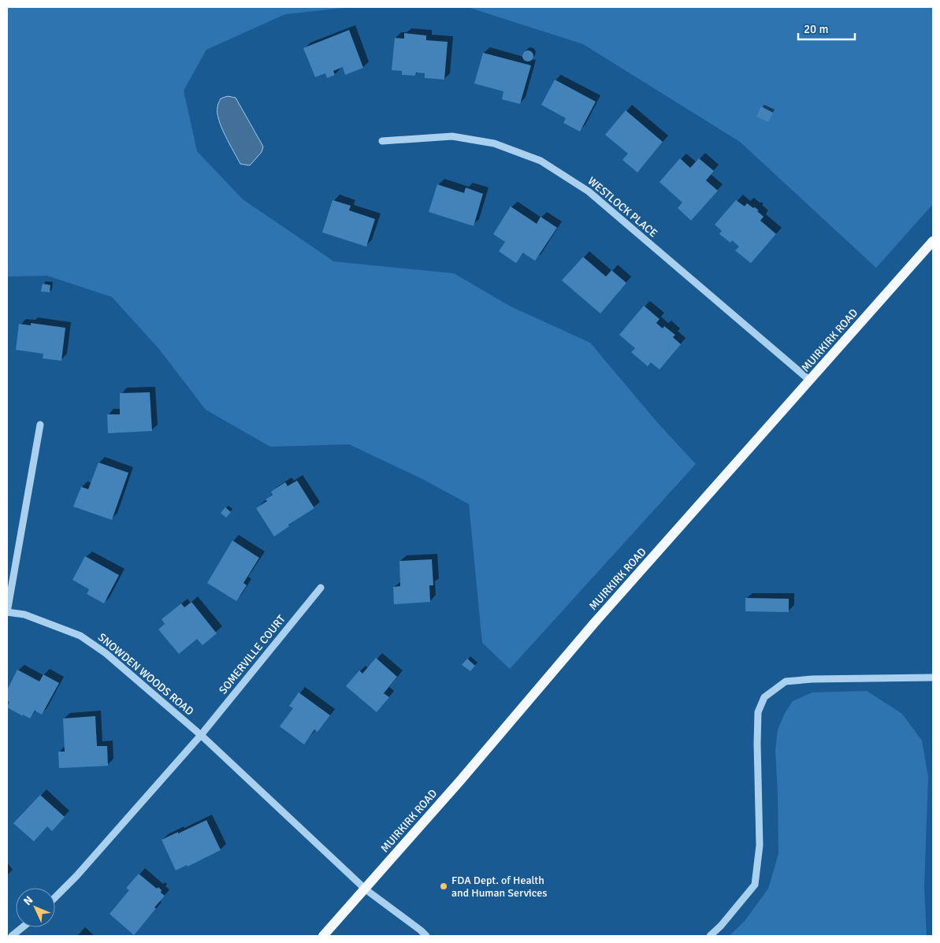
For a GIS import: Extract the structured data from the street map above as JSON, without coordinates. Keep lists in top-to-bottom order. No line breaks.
{"streets":{"main road":["MUIRKIRK ROAD"],"street":["WESTLOCK PLACE","SOMERVILLE COURT","SNOWDEN WOODS ROAD"]},"crossings":[["WESTLOCK PLACE","MUIRKIRK ROAD"],["MUIRKIRK ROAD","SNOWDEN WOODS ROAD"],["SOMERVILLE COURT","SNOWDEN WOODS ROAD"]],"places":["FDA Dept. of Health and Human Services"],"scale_bar":"20 m","north":"top left"}
